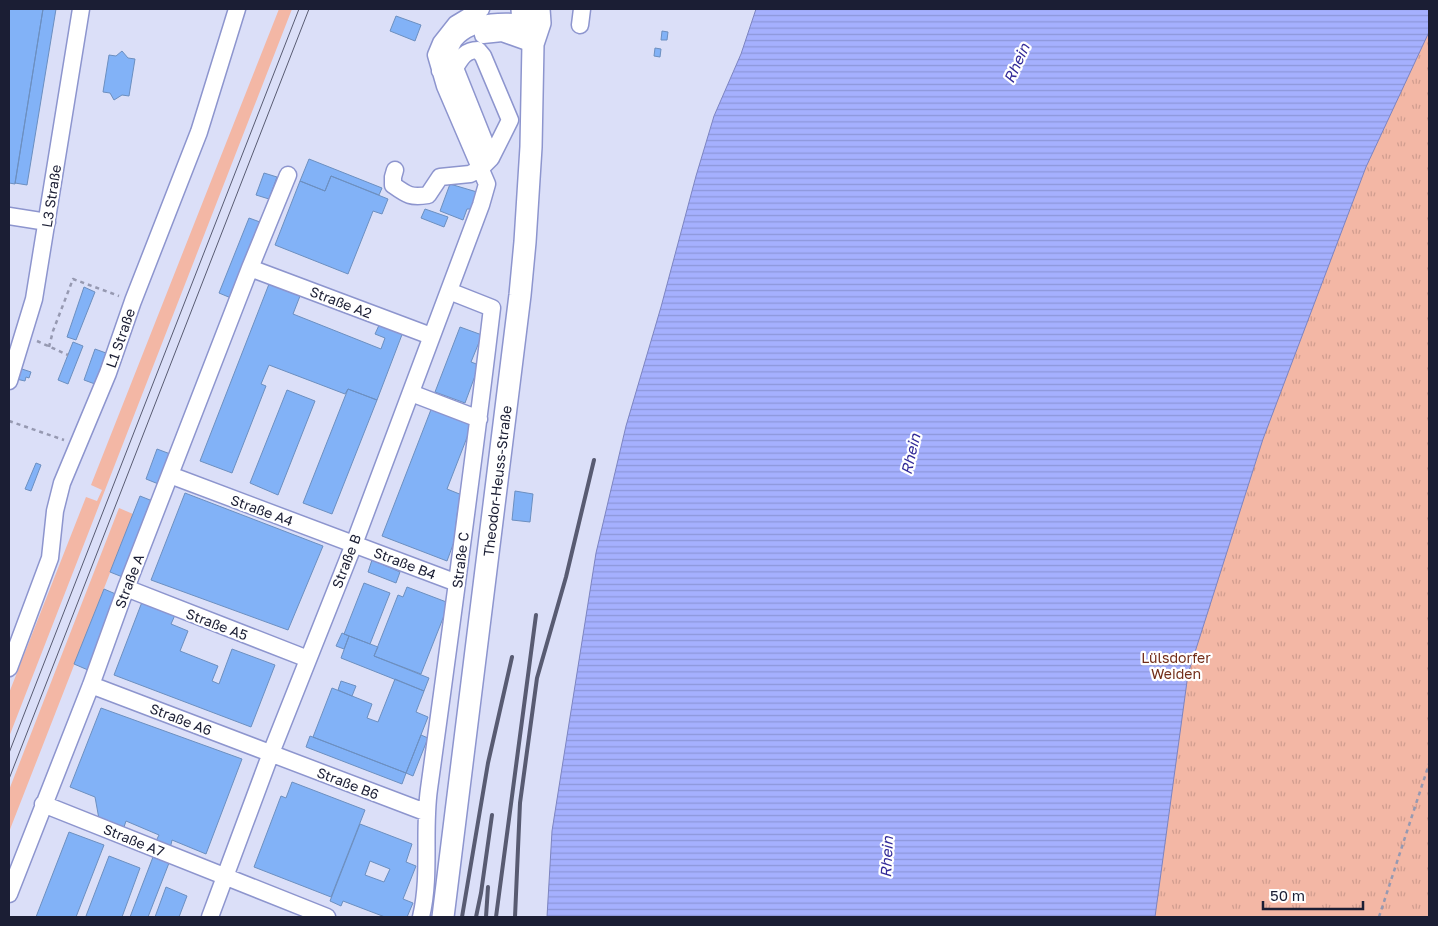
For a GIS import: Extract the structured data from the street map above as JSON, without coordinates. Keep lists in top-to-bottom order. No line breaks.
{"streets":{"main road":["Theodor-Heuss-Straße"],"lane":["L3 Straße","Straße A2","L1 Straße","Straße A4","Straße C","Straße B","Straße B4","Straße A","Straße A5","Straße A6","Straße B6","Straße A7"]},"crossings":[["Straße A2","Straße B"],["Straße A2","Straße A"],["Straße A4","Straße B"],["Straße A4","Straße B4"],["Straße A4","Straße A"],["Straße C","Straße B"],["Straße C","Straße B4"],["Straße C","Straße B6"],["Straße B","Straße B4"],["Straße B","Straße A5"],["Straße B","Straße A6"],["Straße B","Straße B6"],["Straße B","Straße A7"],["Straße A","Straße A5"],["Straße A","Straße A6"],["Straße A","Straße A7"],["Straße A6","Straße B6"]],"water":["Rhein"],"parks":["Lülsdorfer Weiden"],"scale_bar":"50 m"}
